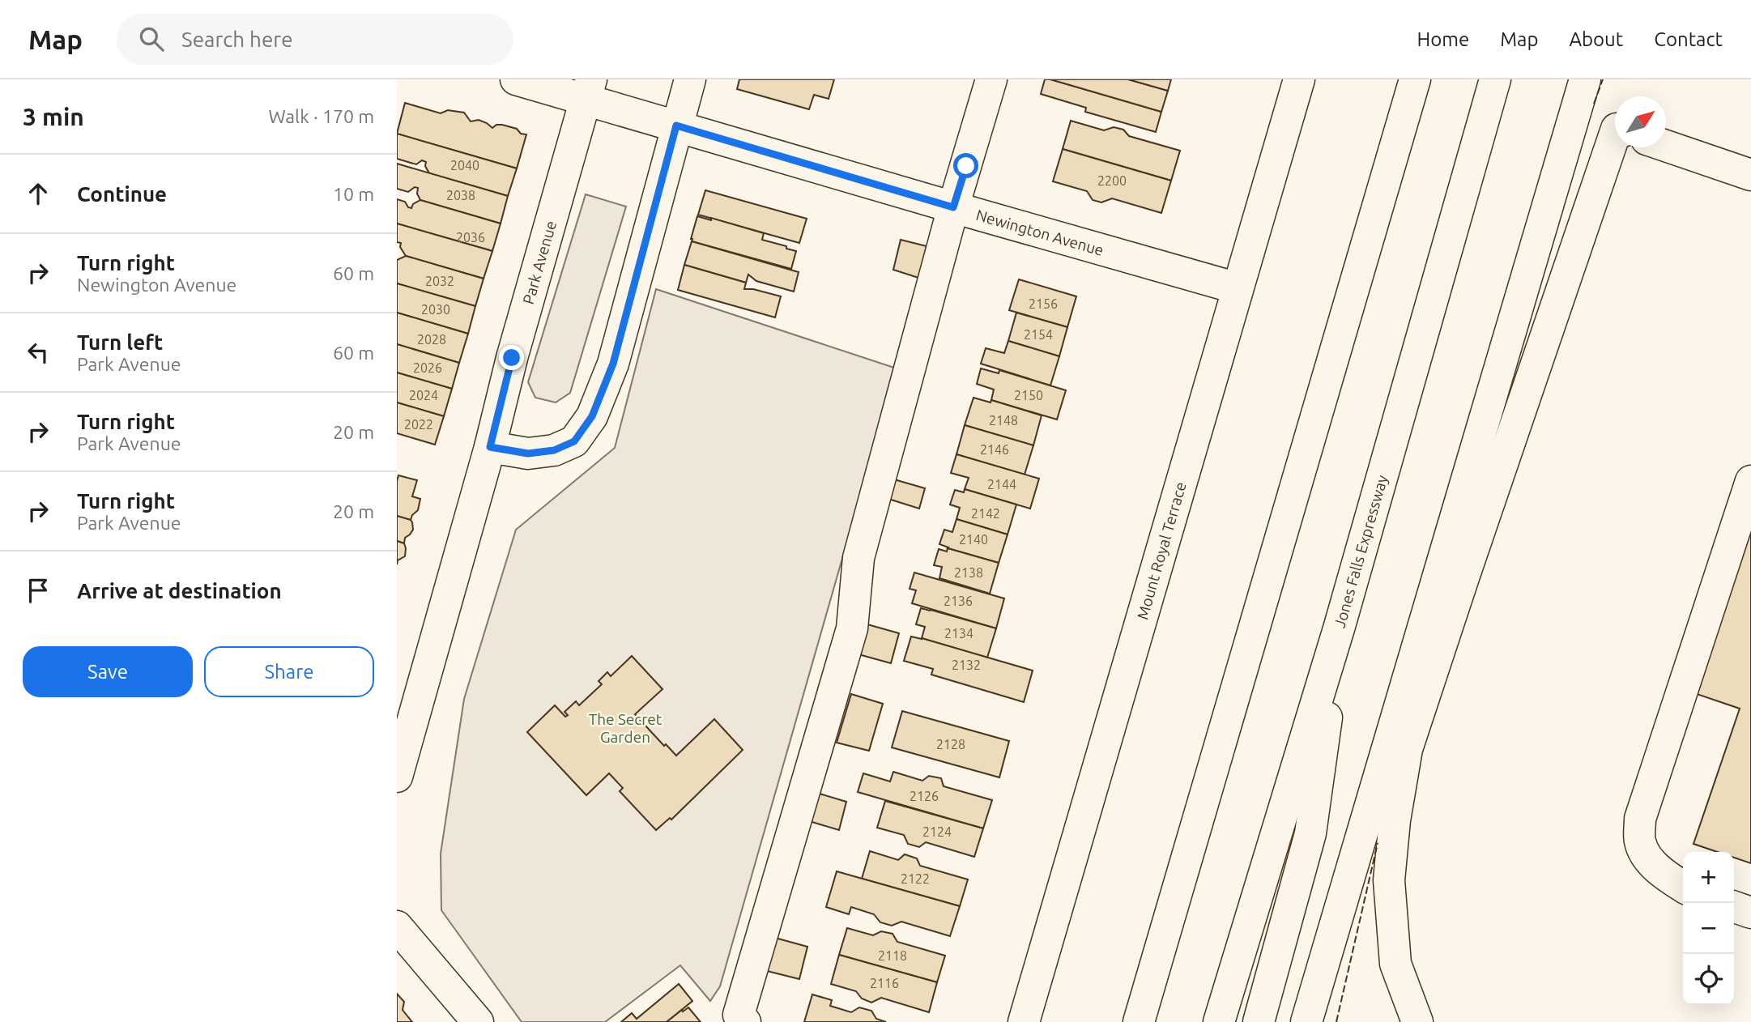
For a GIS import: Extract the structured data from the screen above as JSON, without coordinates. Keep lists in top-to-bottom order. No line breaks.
{"streets":{"main road":["Newington Avenue","Park Avenue","Mount Royal Terrace","Jones Falls Expressway"]},"crossings":[["Newington Avenue","Park Avenue"],["Newington Avenue","Mount Royal Terrace"]],"parks":["The Secret Garden"],"house_numbers":["2040","2200","2038","2036","2032","2156","2030","2154","2028","2026","2024","2150","2148","2022","2146","2144","2142","2140","2138","2136","2134","2132","2128","2126","2124","2122","2118","2116"],"north":"top right","page":{"header":"Map","search":"Search here","nav":["Home","Map","About","Contact"],"heading":["3 min","Walk · 170 m"],"list":[["Continue","10 m"],["Turn right","Newington Avenue","60 m"],["Turn left","Park Avenue","60 m"],["Turn right","Park Avenue","20 m"],["Turn right","Park Avenue","20 m"],"Arrive at destination"],"buttons":["Save","Share"],"map_buttons":["+","−"]}}
